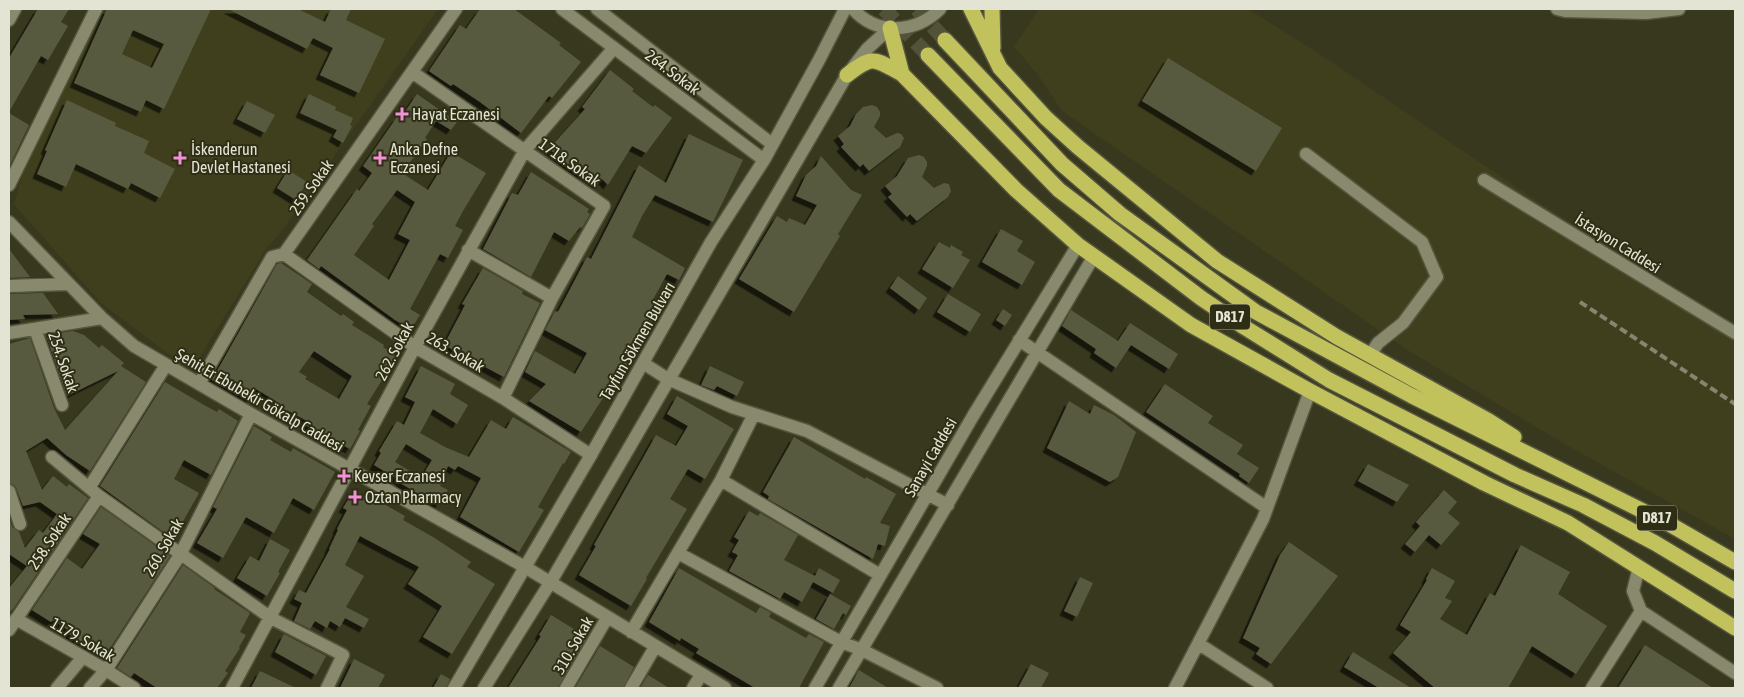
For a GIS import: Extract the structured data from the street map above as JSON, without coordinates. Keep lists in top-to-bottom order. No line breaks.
{"streets":{"highway":["D817"],"street":["264. Sokak","1718. Sokak","259. Sokak","İstasyon Caddesi","Tayfun Sökmen Bulvarı","262. Sokak","263. Sokak","254. Sokak","Şehit Er Ebubekir Gökalp Caddesi","Sanayi Caddesi","258. Sokak","260. Sokak","1179. Sokak","310. Sokak"]},"crossings":[["264. Sokak","Tayfun Sökmen Bulvarı"],["264. Sokak","262. Sokak"],["1718. Sokak","259. Sokak"],["1718. Sokak","262. Sokak"],["1718. Sokak","263. Sokak"],["259. Sokak","263. Sokak"],["259. Sokak","Şehit Er Ebubekir Gökalp Caddesi"],["Tayfun Sökmen Bulvarı","263. Sokak"],["Tayfun Sökmen Bulvarı","Şehit Er Ebubekir Gökalp Caddesi"],["262. Sokak","263. Sokak"],["262. Sokak","Şehit Er Ebubekir Gökalp Caddesi"],["Şehit Er Ebubekir Gökalp Caddesi","258. Sokak"],["Şehit Er Ebubekir Gökalp Caddesi","260. Sokak"],["Şehit Er Ebubekir Gökalp Caddesi","310. Sokak"],["258. Sokak","1179. Sokak"],["260. Sokak","1179. Sokak"]],"places":{"health":["Hayat Eczanesi","İskenderun Devlet Hastanesi","Anka Defne Eczanesi","Kevser Eczanesi","Oztan Pharmacy"]}}
